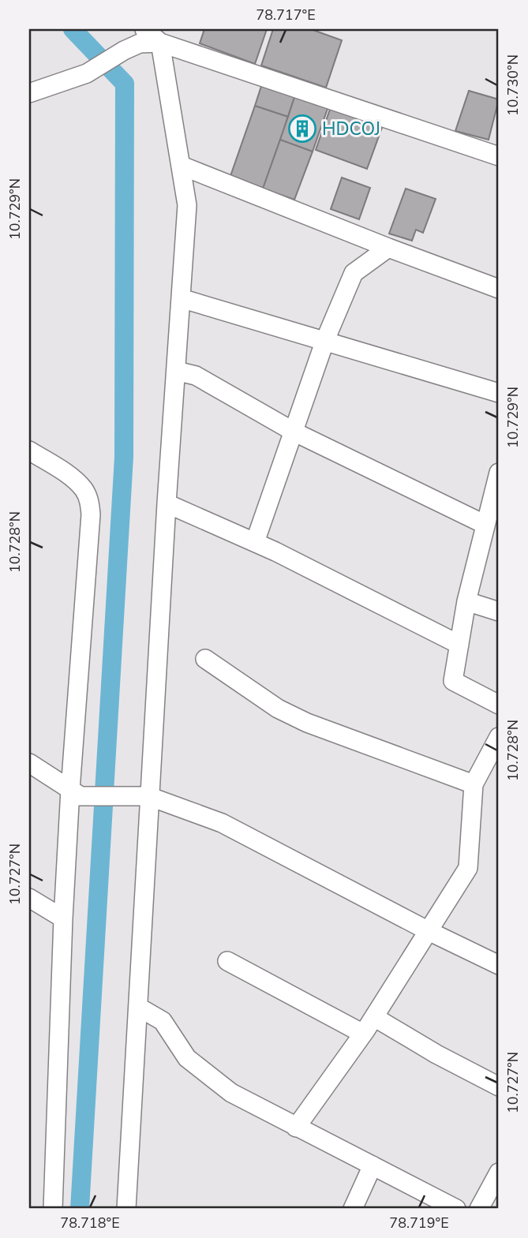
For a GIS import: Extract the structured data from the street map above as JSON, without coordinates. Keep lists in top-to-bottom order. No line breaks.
{"places":{"building":["HDCOJ"]},"coordinates":["78.717°E","10.730°N","10.729°N","10.728°N","10.727°N","78.718°E","78.719°E"]}
